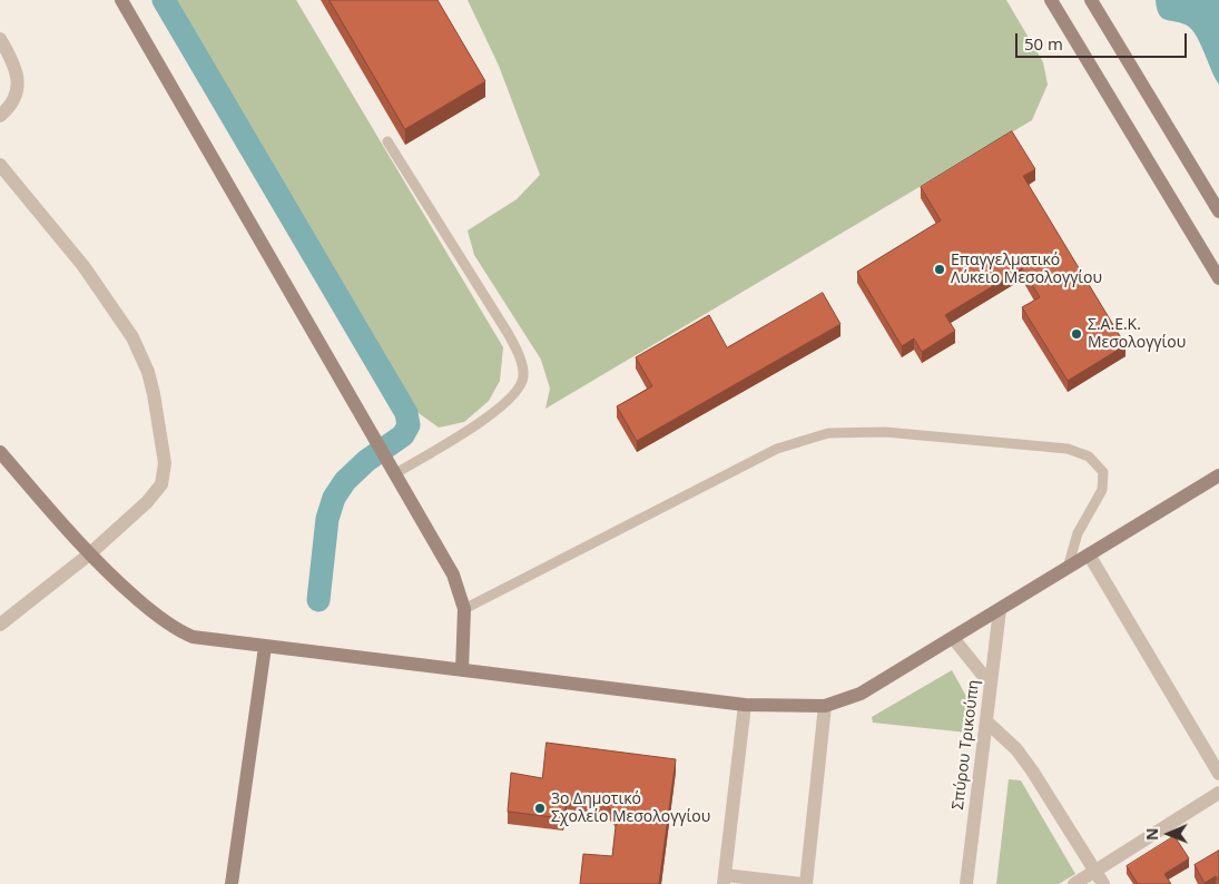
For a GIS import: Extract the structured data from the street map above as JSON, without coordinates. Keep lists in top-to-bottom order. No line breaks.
{"streets":{"street":["Σπύρου Τρικούπη"]},"places":["Επαγγελματικό Λύκειο Μεσολογγίου","Σ.Α.Ε.Κ. Μεσολογγίου","3ο Δημοτικό Σχολείο Μεσολογγίου"],"scale_bar":"50 m","north":"left"}
